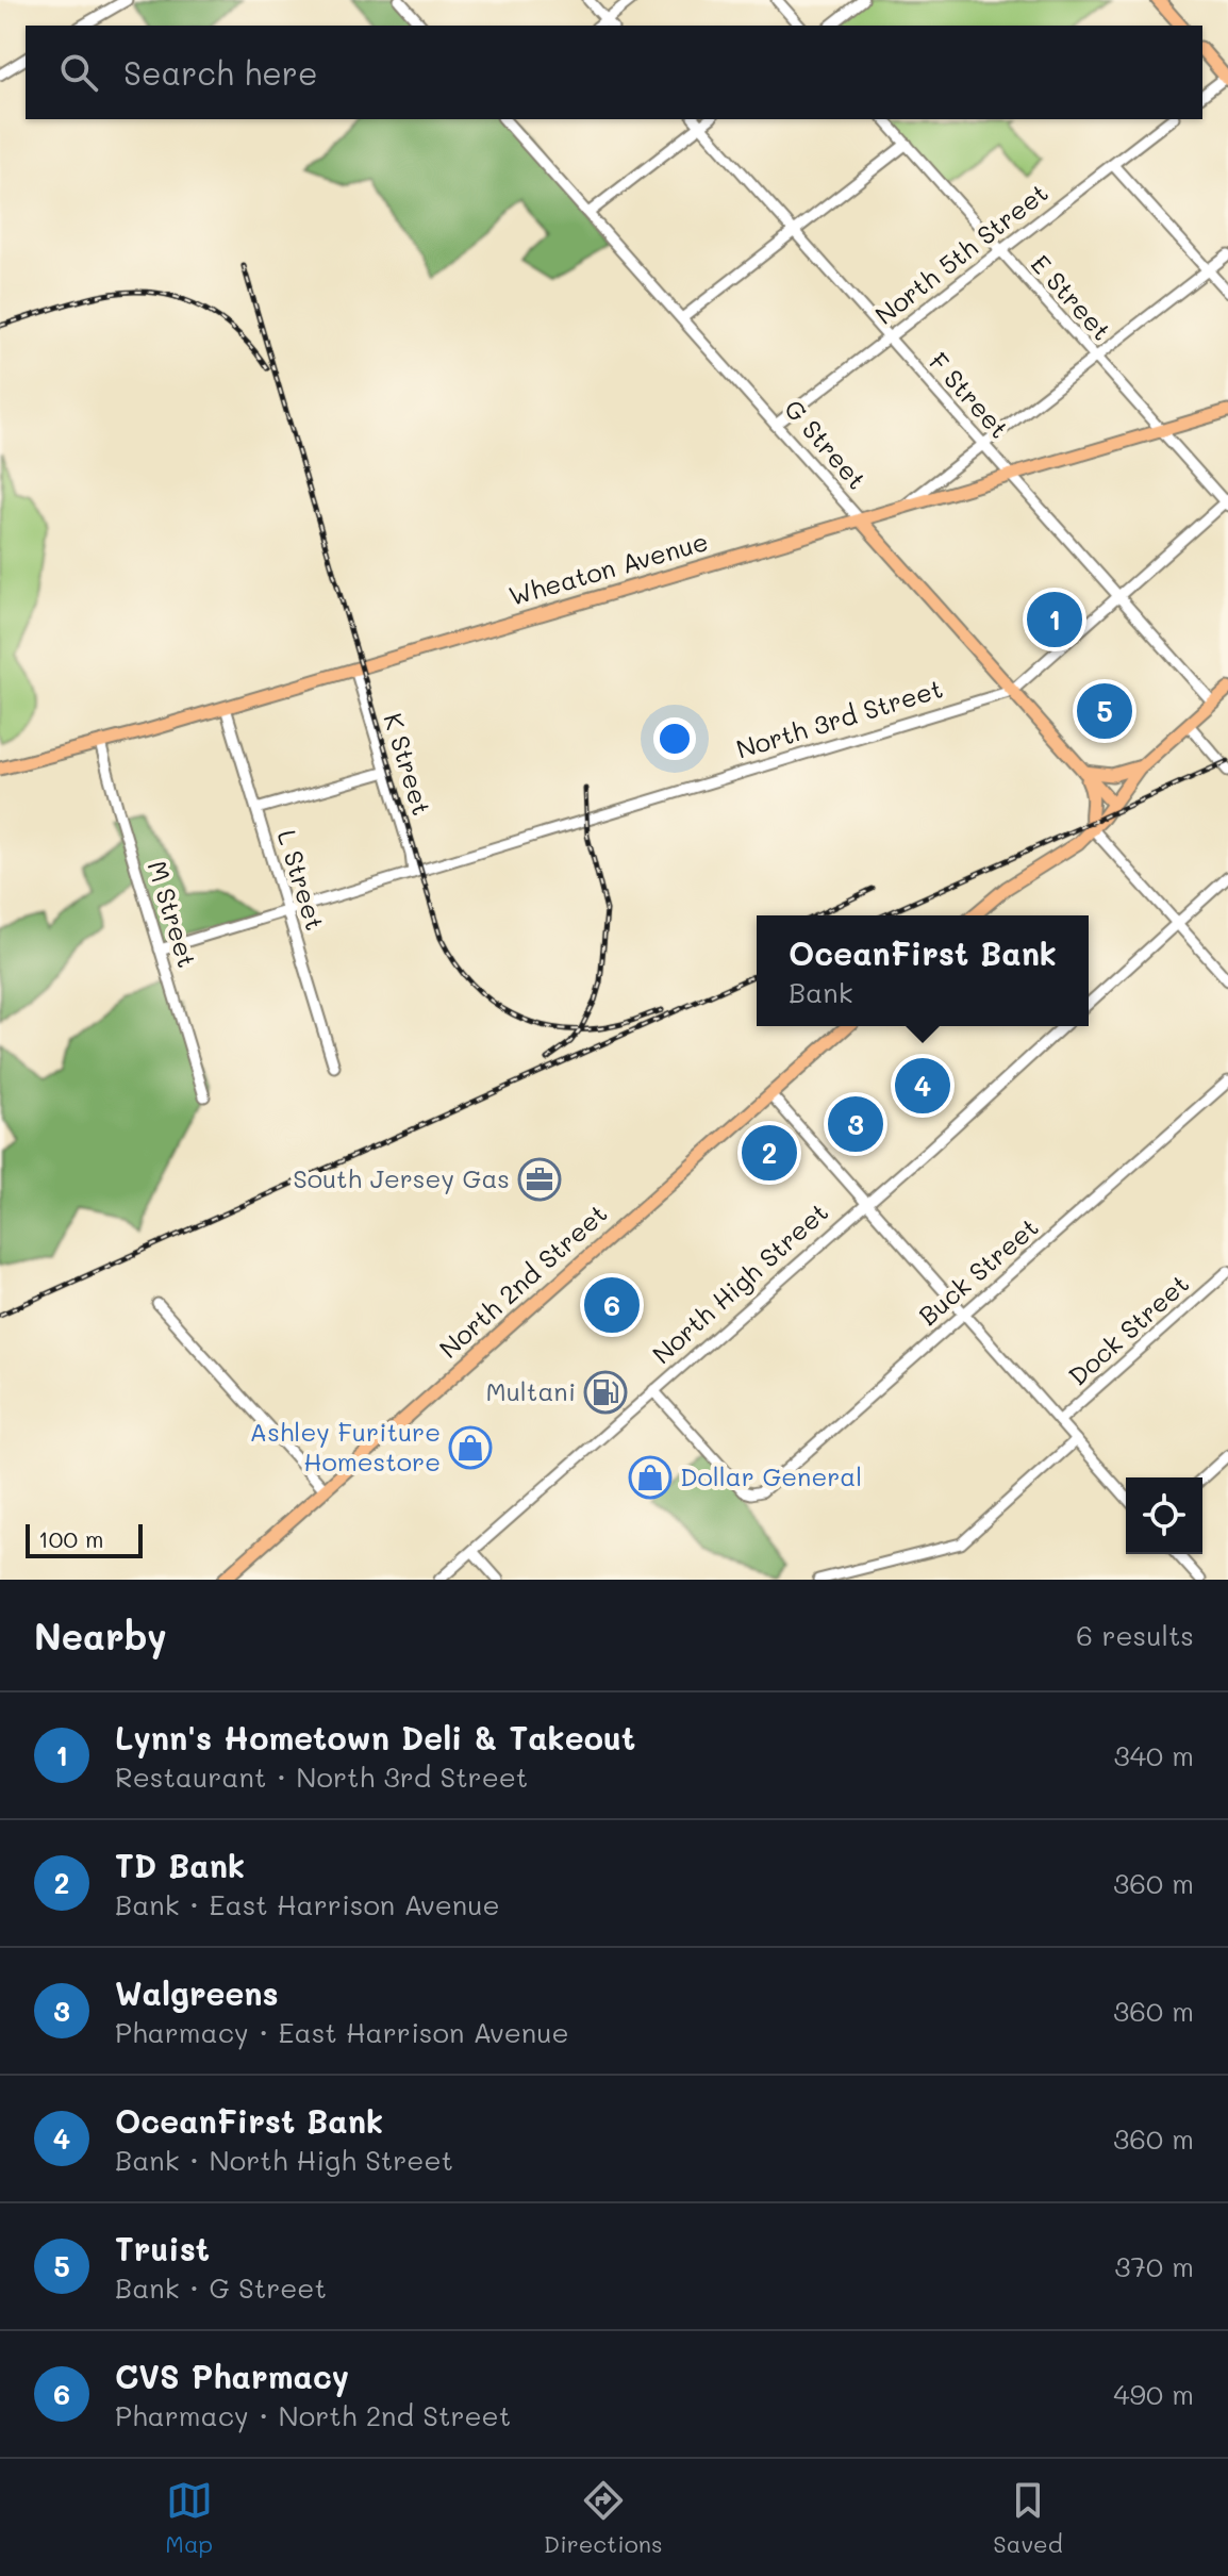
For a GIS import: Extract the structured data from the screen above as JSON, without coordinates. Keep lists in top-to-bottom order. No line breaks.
{"streets":{"main road":["G Street","Wheaton Avenue","North 2nd Street"],"street":["North 5th Street","E Street","F Street","North 3rd Street","K Street","L Street","M Street","Buck Street","North High Street","Dock Street"]},"crossings":[["North 5th Street","E Street"],["North 5th Street","F Street"],["North 5th Street","G Street"],["E Street","Wheaton Avenue"],["E Street","North 3rd Street"],["F Street","Wheaton Avenue"],["F Street","North 3rd Street"],["G Street","Wheaton Avenue"],["G Street","North 3rd Street"],["Wheaton Avenue","K Street"],["Wheaton Avenue","L Street"],["Wheaton Avenue","M Street"],["North 3rd Street","K Street"],["North 3rd Street","L Street"],["North 3rd Street","M Street"],["Buck Street","North High Street"]],"places":{"office":["South Jersey Gas"],"fuel station":["Multani"],"shop":["Ashley Furiture Homestore","Dollar General"]},"scale_bar":"100 m","page":{"search":"Search here","pins":["1","5","4","3","2","6"],"popup":["OceanFirst Bank","Bank"],"scale":"100 m","heading":["Nearby","6 results"],"list":[{"mark":"1","name":"Lynn's Hometown Deli & Takeout","note":"Restaurant · North 3rd Street","value":"340 m"},{"mark":"2","name":"TD Bank","note":"Bank · East Harrison Avenue","value":"360 m"},{"mark":"3","name":"Walgreens","note":"Pharmacy · East Harrison Avenue","value":"360 m"},{"mark":"4","name":"OceanFirst Bank","note":"Bank · North High Street","value":"360 m"},{"mark":"5","name":"Truist","note":"Bank · G Street","value":"370 m"},{"mark":"6","name":"CVS Pharmacy","note":"Pharmacy · North 2nd Street","value":"490 m"}],"nav":["Map","Directions","Saved"]}}
